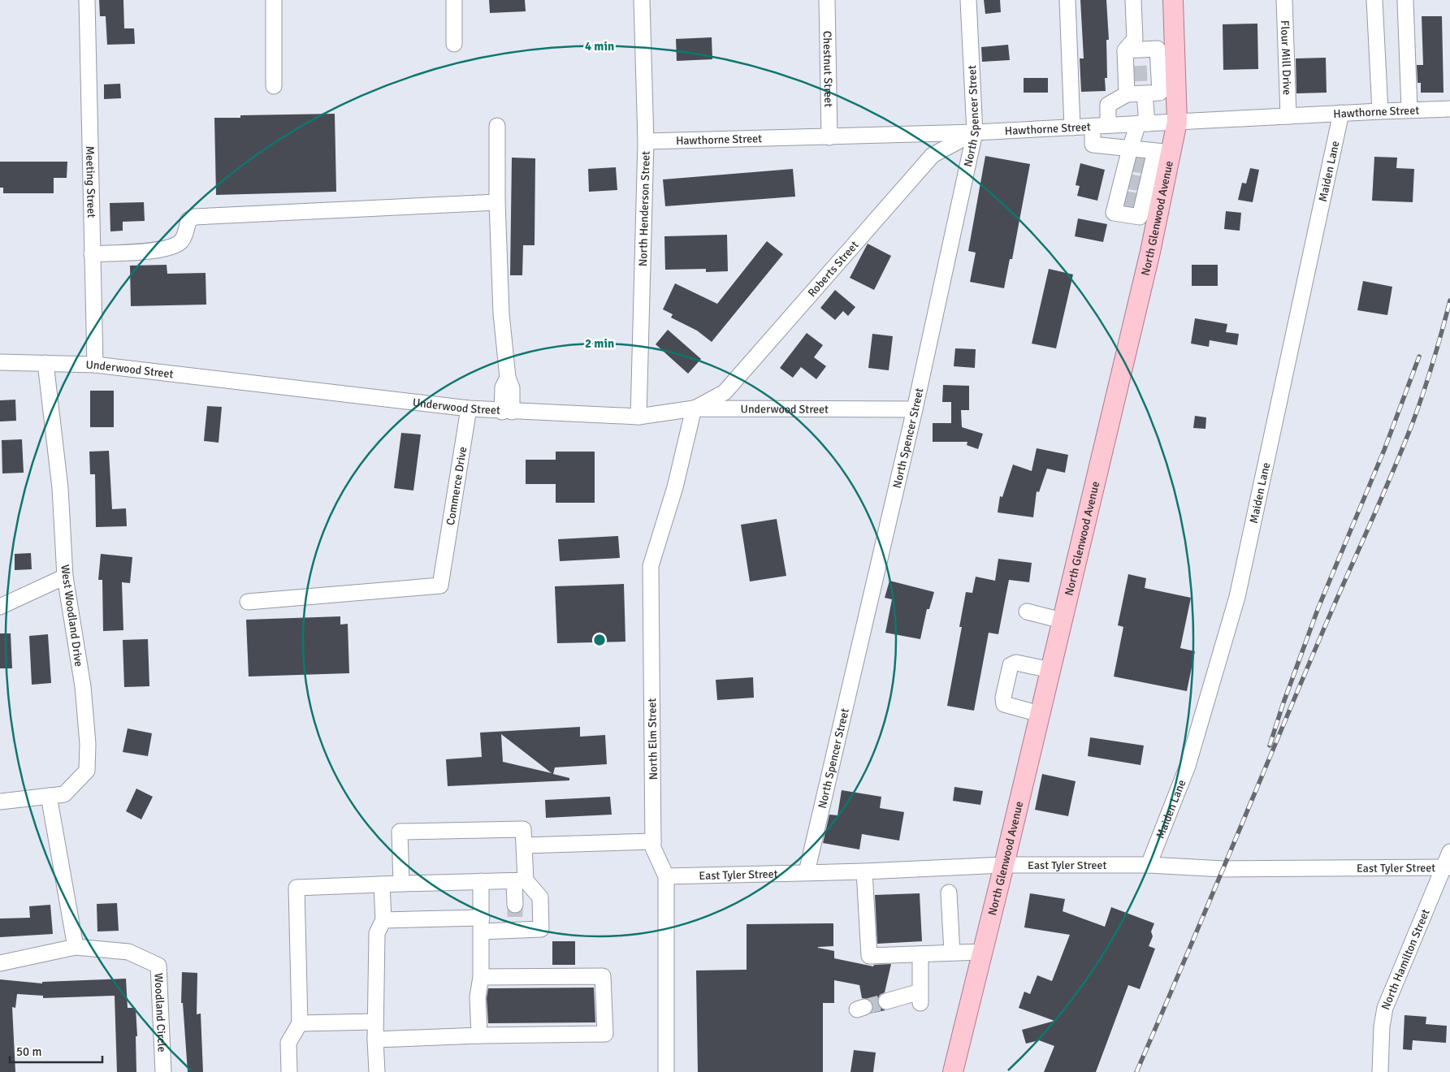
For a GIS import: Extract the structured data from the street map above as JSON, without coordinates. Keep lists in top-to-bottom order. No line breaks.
{"streets":{"main road":["North Glenwood Avenue"],"street":["Flour Mill Drive","Chestnut Street","Hawthorne Street","North Spencer Street","Maiden Lane","Meeting Street","North Henderson Street","Roberts Street","Underwood Street","Commerce Drive","West Woodland Drive","North Elm Street","East Tyler Street","North Hamilton Street","Woodland Circle"]},"crossings":[["Flour Mill Drive","Hawthorne Street"],["Chestnut Street","Hawthorne Street"],["Hawthorne Street","North Spencer Street"],["Hawthorne Street","Maiden Lane"],["Hawthorne Street","North Henderson Street"],["Hawthorne Street","North Glenwood Avenue"],["Hawthorne Street","Roberts Street"],["North Spencer Street","Roberts Street"],["North Spencer Street","Underwood Street"],["North Spencer Street","East Tyler Street"],["Maiden Lane","East Tyler Street"],["Meeting Street","Underwood Street"],["North Henderson Street","Underwood Street"],["North Glenwood Avenue","East Tyler Street"],["Roberts Street","Underwood Street"],["Roberts Street","North Elm Street"],["Underwood Street","Commerce Drive"],["Underwood Street","West Woodland Drive"],["Underwood Street","North Elm Street"],["North Elm Street","East Tyler Street"],["East Tyler Street","North Hamilton Street"]],"scale_bar":"50 m","rings":["4 min","2 min"]}
